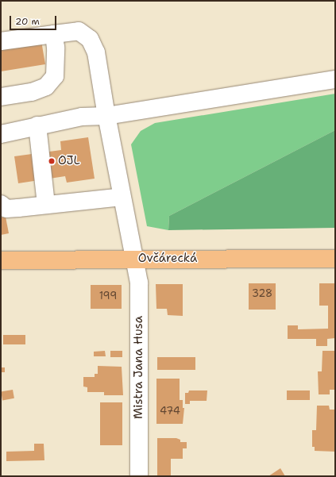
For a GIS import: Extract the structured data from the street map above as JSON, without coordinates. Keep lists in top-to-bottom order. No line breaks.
{"streets":{"main road":["Ovčárecká"],"street":["Mistra Jana Husa"]},"crossings":[["Ovčárecká","Mistra Jana Husa"]],"places":["OJL"],"house_numbers":["328","199","474"],"scale_bar":"20 m"}
